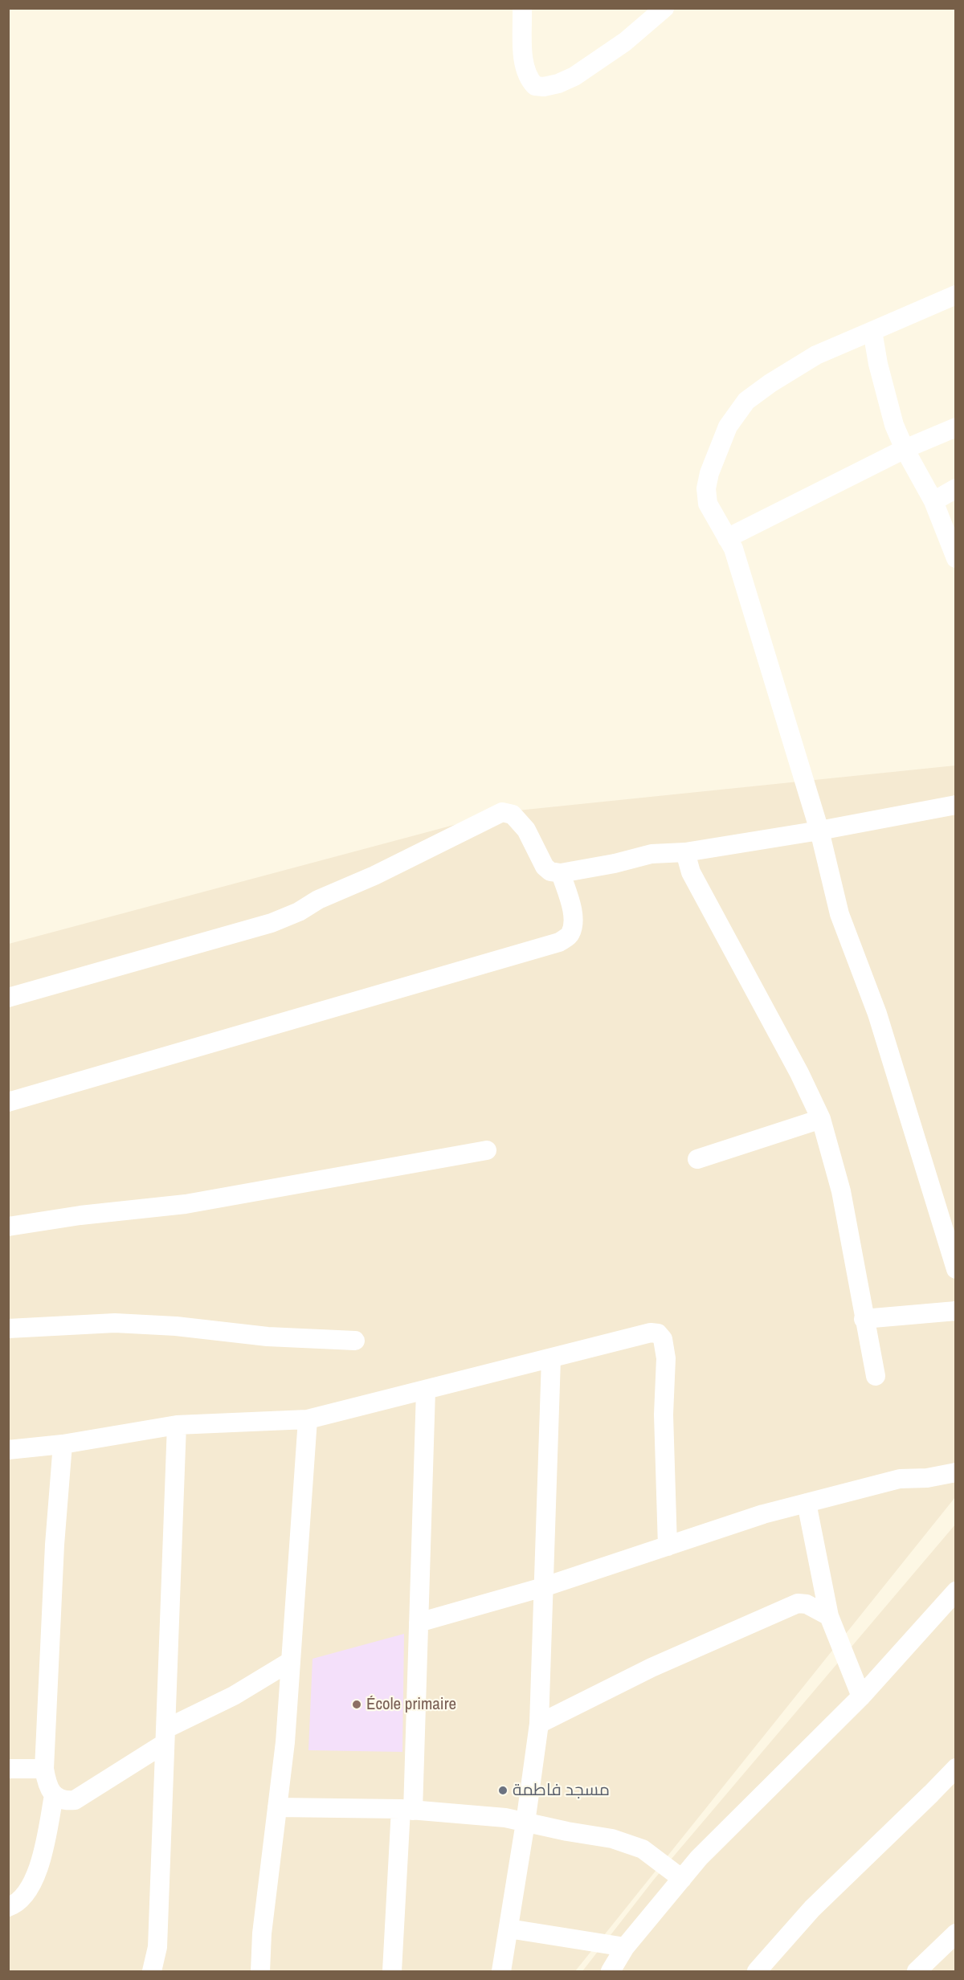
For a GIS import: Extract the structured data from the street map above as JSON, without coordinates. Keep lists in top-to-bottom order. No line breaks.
{"places":["École primaire","مسجد فاطمة"]}
